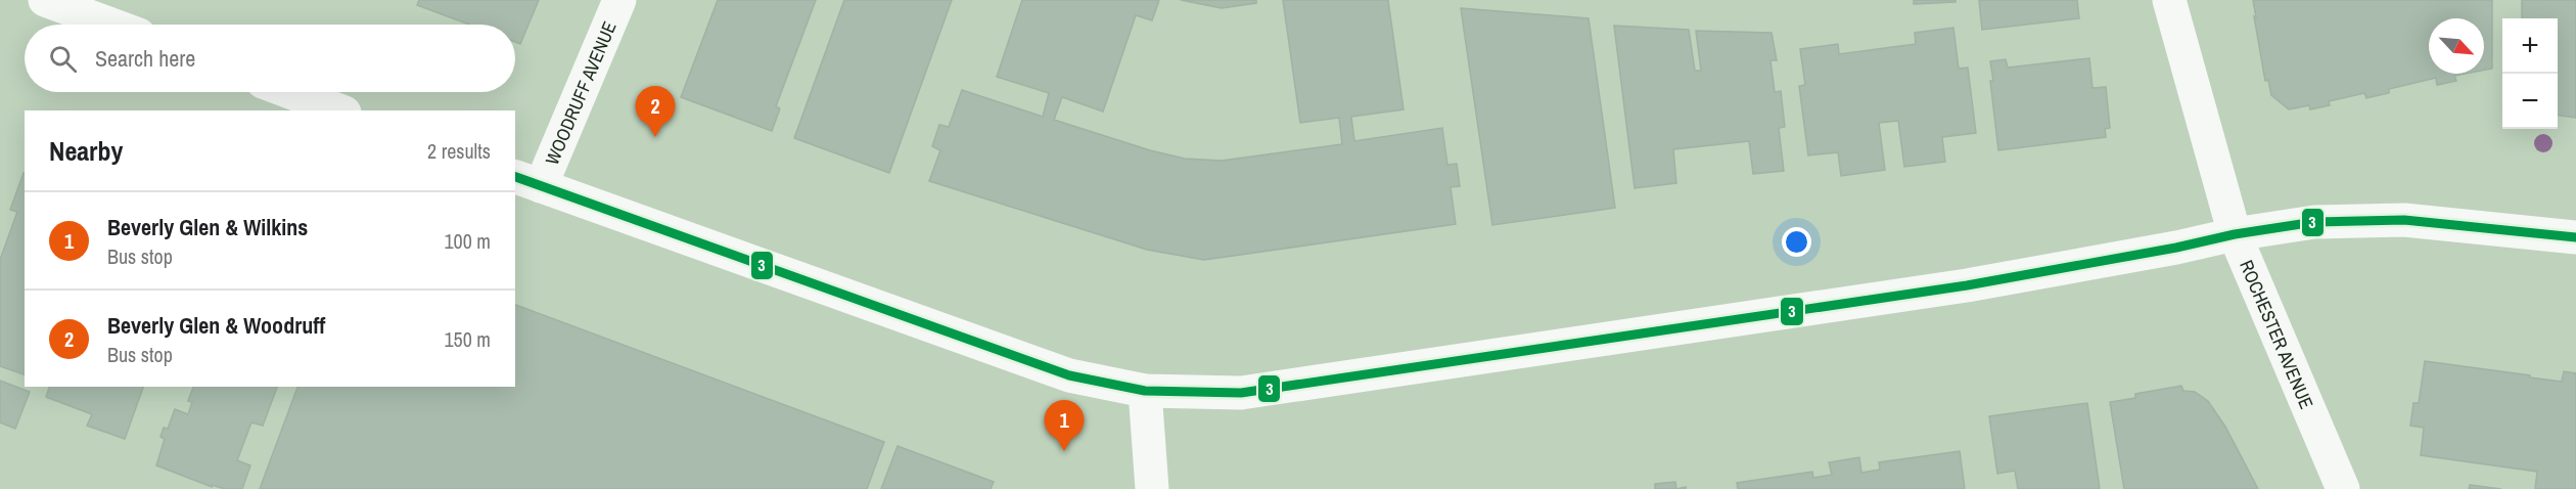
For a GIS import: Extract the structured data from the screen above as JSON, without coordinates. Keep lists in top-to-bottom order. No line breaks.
{"streets":{"main road":["WOODRUFF AVENUE","ROCHESTER AVENUE"]},"lines":["transit line 3"],"north":"bottom right","page":{"map_buttons":["+","−"],"search":"Search here","pins":["2","1"],"heading":["Nearby","2 results"],"list":[{"mark":"1","name":"Beverly Glen & Wilkins","note":"Bus stop","value":"100 m"},{"mark":"2","name":"Beverly Glen & Woodruff","note":"Bus stop","value":"150 m"}]}}
